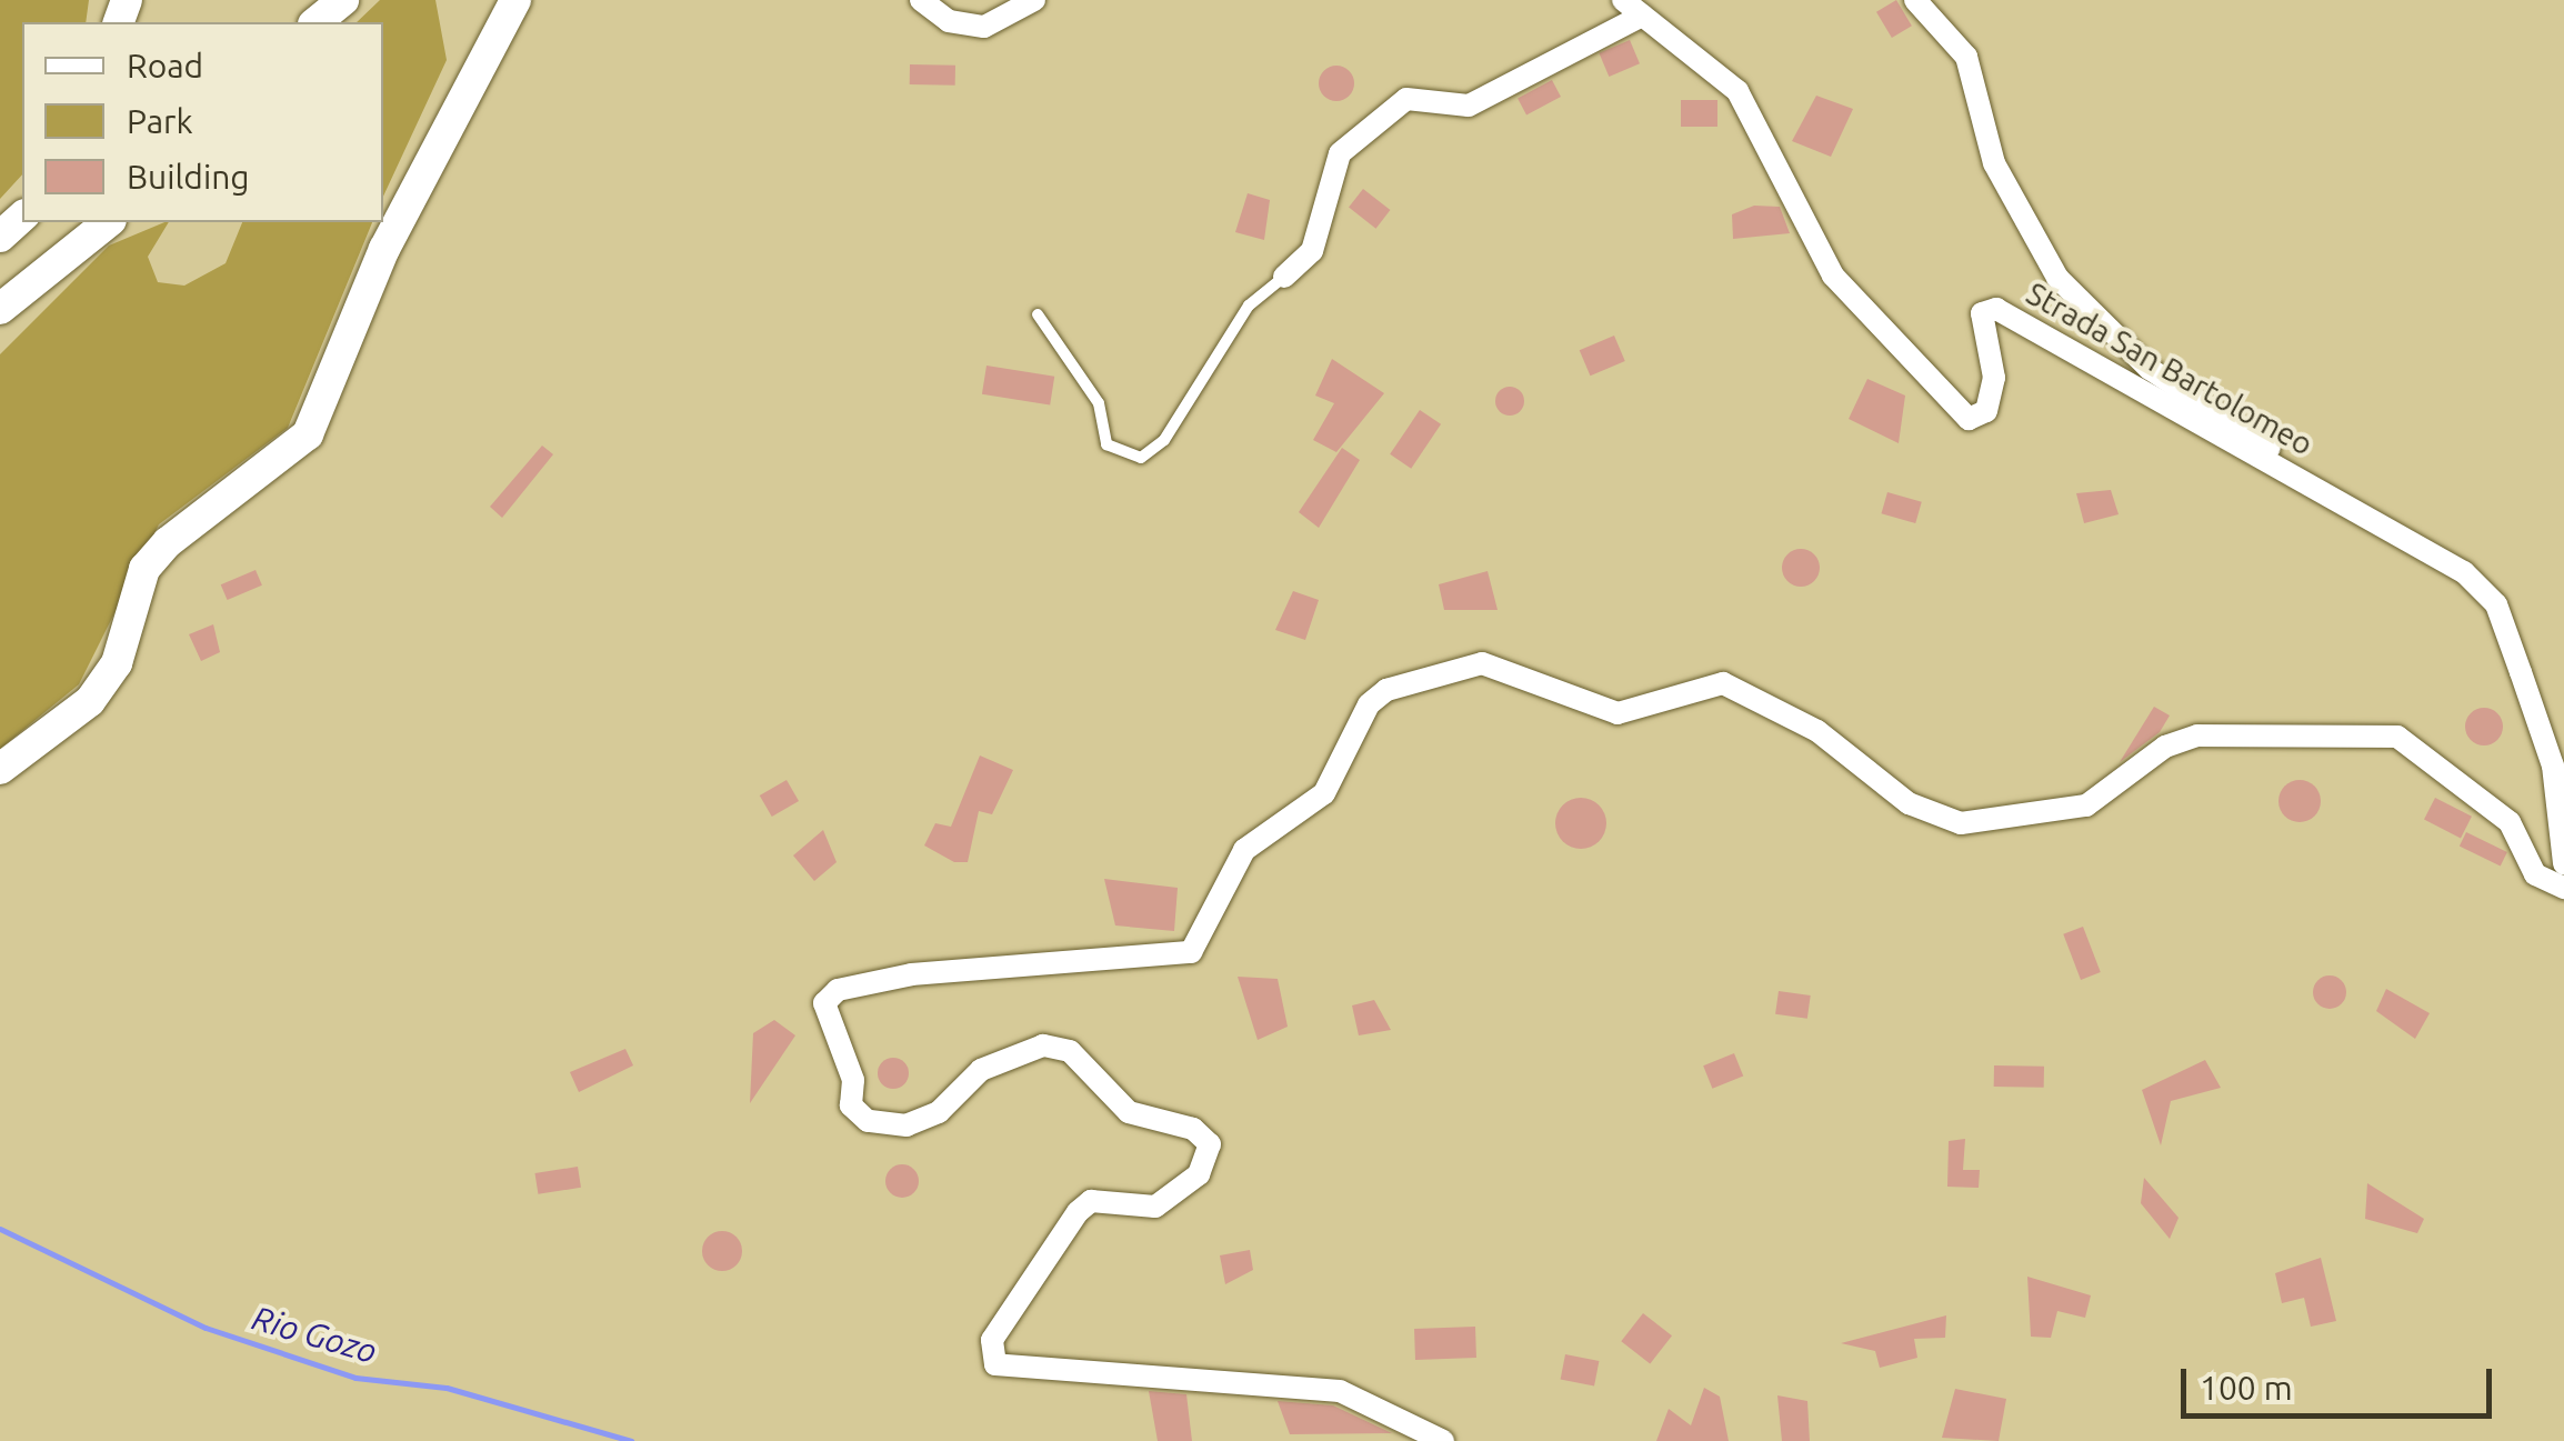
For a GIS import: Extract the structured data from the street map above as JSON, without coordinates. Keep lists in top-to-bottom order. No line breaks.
{"streets":{"street":["Strada San Bartolomeo"]},"water":["Rio Gozo"],"legend":["Road","Park","Building"],"scale_bar":"100 m"}
